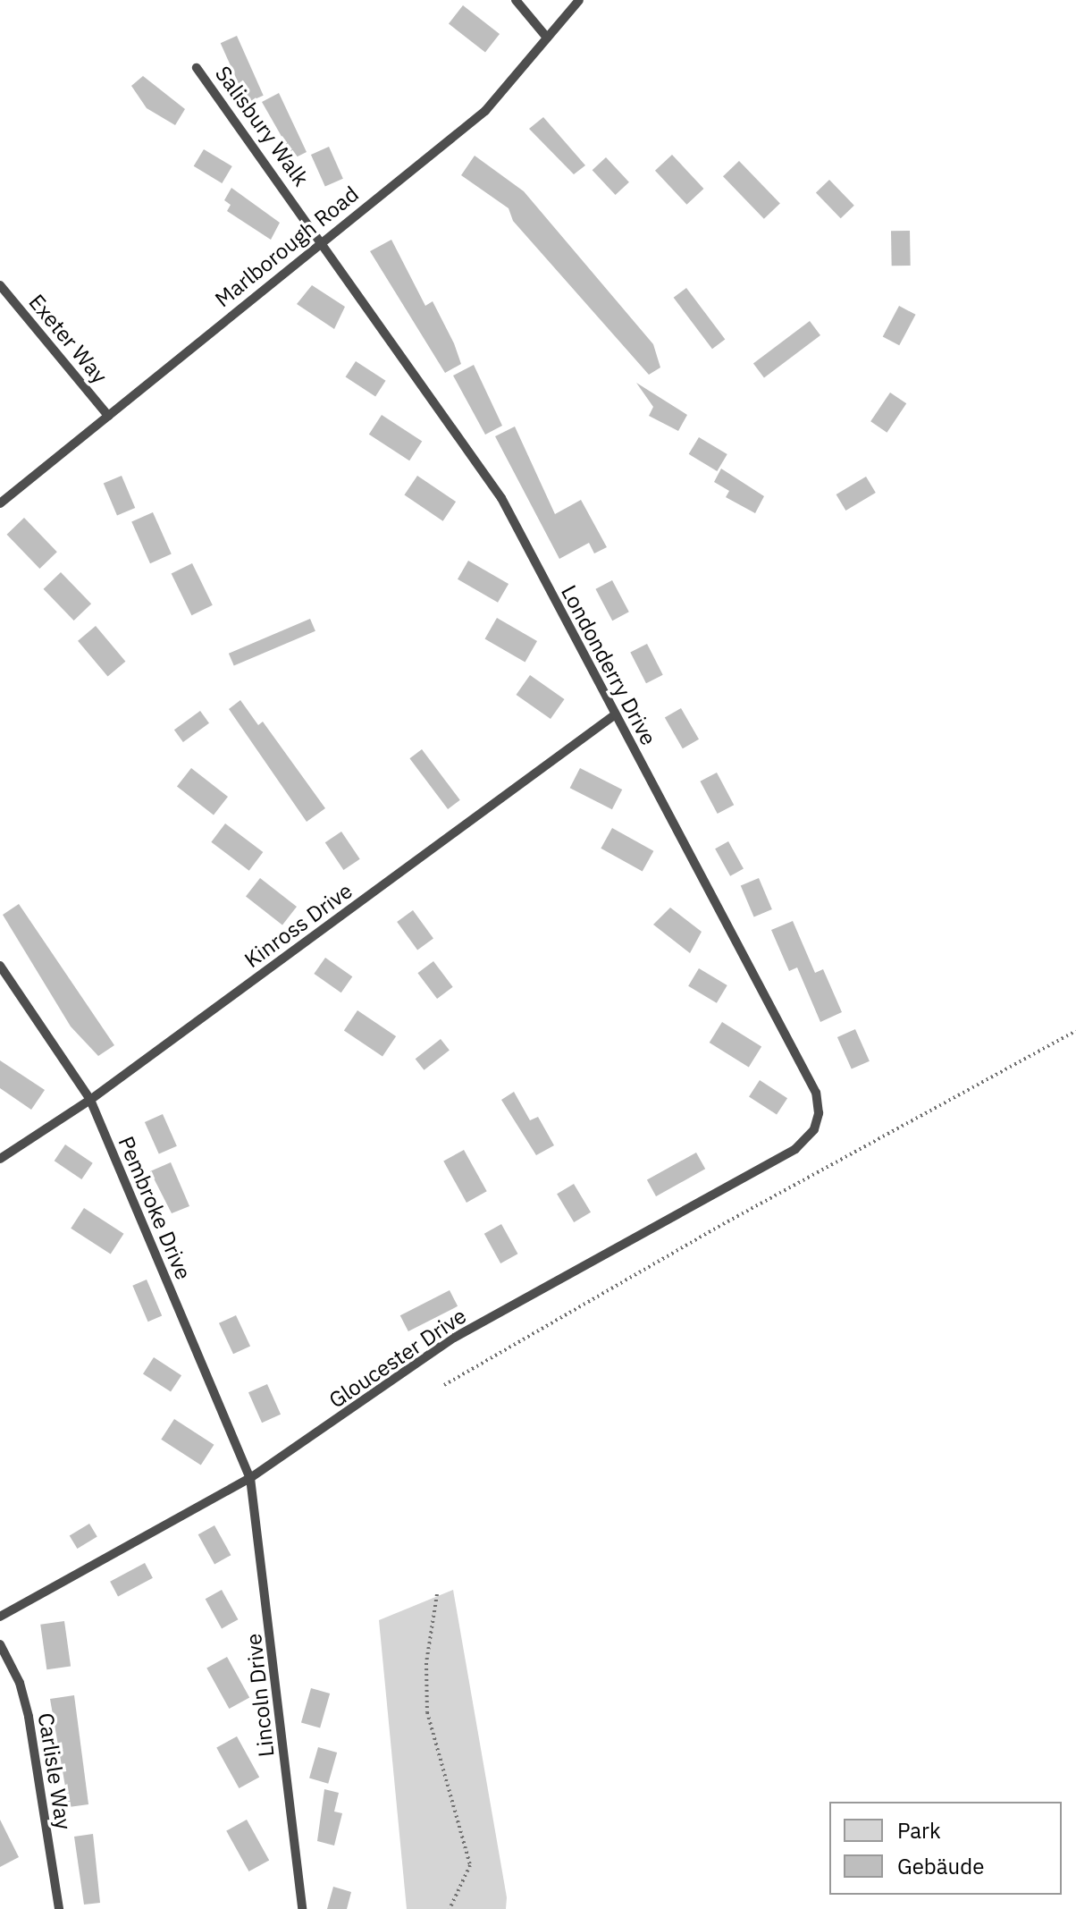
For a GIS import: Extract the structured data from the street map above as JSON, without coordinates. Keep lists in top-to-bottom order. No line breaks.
{"streets":{"lane":["Salisbury Walk","Marlborough Road","Exeter Way","Londonderry Drive","Kinross Drive","Pembroke Drive","Gloucester Drive","Lincoln Drive","Carlisle Way"]},"crossings":[["Salisbury Walk","Marlborough Road"],["Salisbury Walk","Londonderry Drive"],["Marlborough Road","Exeter Way"],["Marlborough Road","Londonderry Drive"],["Londonderry Drive","Kinross Drive"],["Londonderry Drive","Gloucester Drive"],["Kinross Drive","Pembroke Drive"],["Pembroke Drive","Gloucester Drive"],["Pembroke Drive","Lincoln Drive"],["Gloucester Drive","Lincoln Drive"]],"legend":["Park","Gebäude"]}
